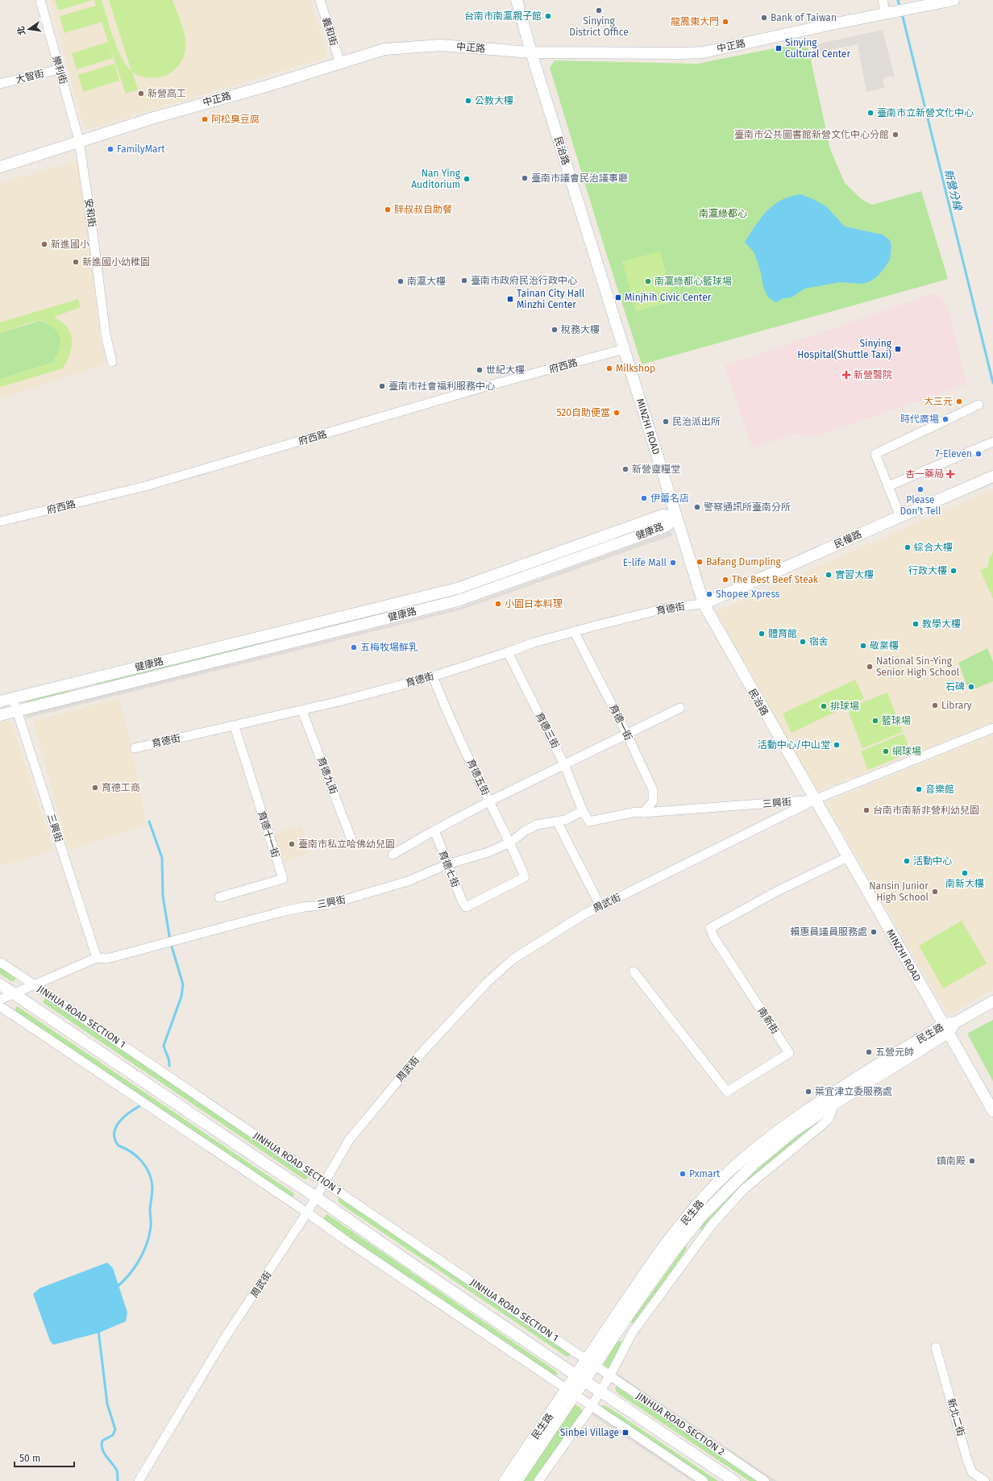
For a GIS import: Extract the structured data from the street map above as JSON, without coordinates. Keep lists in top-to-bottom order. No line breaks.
{"streets":{"street":["義和街","中正路","樂利街","大智街","民治路","安和街","府西路","MINZHI ROAD","健康路","民權路","育德街","育德一街","育德三街","育德九街","育德五街","三興街","育德十一街","育德七街","周武街","JINHUA ROAD SECTION 1","南新街","民生路","新北二街","JINHUA ROAD SECTION 2"]},"crossings":[["義和街","中正路"],["中正路","樂利街"],["中正路","民治路"],["中正路","安和街"],["樂利街","大智街"],["樂利街","安和街"],["民治路","府西路"],["民治路","MINZHI ROAD"],["民治路","民權路"],["民治路","育德街"],["民治路","三興街"],["民治路","周武街"],["府西路","MINZHI ROAD"],["MINZHI ROAD","健康路"],["MINZHI ROAD","民權路"],["MINZHI ROAD","育德街"],["MINZHI ROAD","三興街"],["MINZHI ROAD","周武街"],["MINZHI ROAD","南新街"],["MINZHI ROAD","民生路"],["健康路","三興街"],["民權路","育德街"],["育德街","育德一街"],["育德街","育德三街"],["育德街","育德九街"],["育德街","育德五街"],["育德街","育德十一街"],["育德一街","三興街"],["育德三街","三興街"],["育德五街","三興街"],["育德五街","育德七街"],["三興街","育德七街"],["三興街","周武街"],["三興街","JINHUA ROAD SECTION 1"],["周武街","JINHUA ROAD SECTION 1"],["JINHUA ROAD SECTION 1","民生路"],["JINHUA ROAD SECTION 1","JINHUA ROAD SECTION 2"],["民生路","JINHUA ROAD SECTION 2"]],"water":["新營分線"],"parks":["南瀛綠都心"],"places":{"other":["Sinying District Office","台南市南瀛親子館","Bank of Taiwan","龍鳳東大門","新營高工","公教大樓","臺南市立新營文化中心","阿松臭豆腐","臺南市公共圖書館新營文化中心分館","FamilyMart","臺南市議會民治議事廳","Nan Ying Auditorium","胖叔叔自助餐","新進國小","新進國小幼稚園","臺南市政府民治行政中心","南瀛大樓","南瀛綠都心籃球場","稅務大樓","Milkshop","世紀大樓","臺南市社會福利服務中心","大三元","520自助便當","時代廣場","民治派出所","7-Eleven","新營靈糧堂","Please Don't Tell","伊蕾名店","警察通訊所臺南分所","綜合大樓","Bafang Dumpling","E-life Mall","行政大樓","實習大樓","The Best Beef Steak","Shopee Xpress","小園日本料理","教學大樓","體育館","宿舍","敬業樓","五梅牧場鮮乳","National Sin-Ying Senior High School","石碑","Library","排球場","籃球場","活動中心/中山堂","網球場","育德工商","音樂館","台南市南新非營利幼兒園","臺南市私立哈佛幼兒園","活動中心","南新大樓","Nansin Junior High School","賴惠員議員服務處","五營元帥","葉宜津立委服務處","鎮南殿","Pxmart"],"transit":["Sinying Cultural Center","Minjhih Civic Center","Tainan City Hall Minzhi Center","Sinying Hospital(Shuttle Taxi)","Sinbei Village"],"health":["新營醫院","杏一藥局"]},"scale_bar":"50 m","north":"left"}
